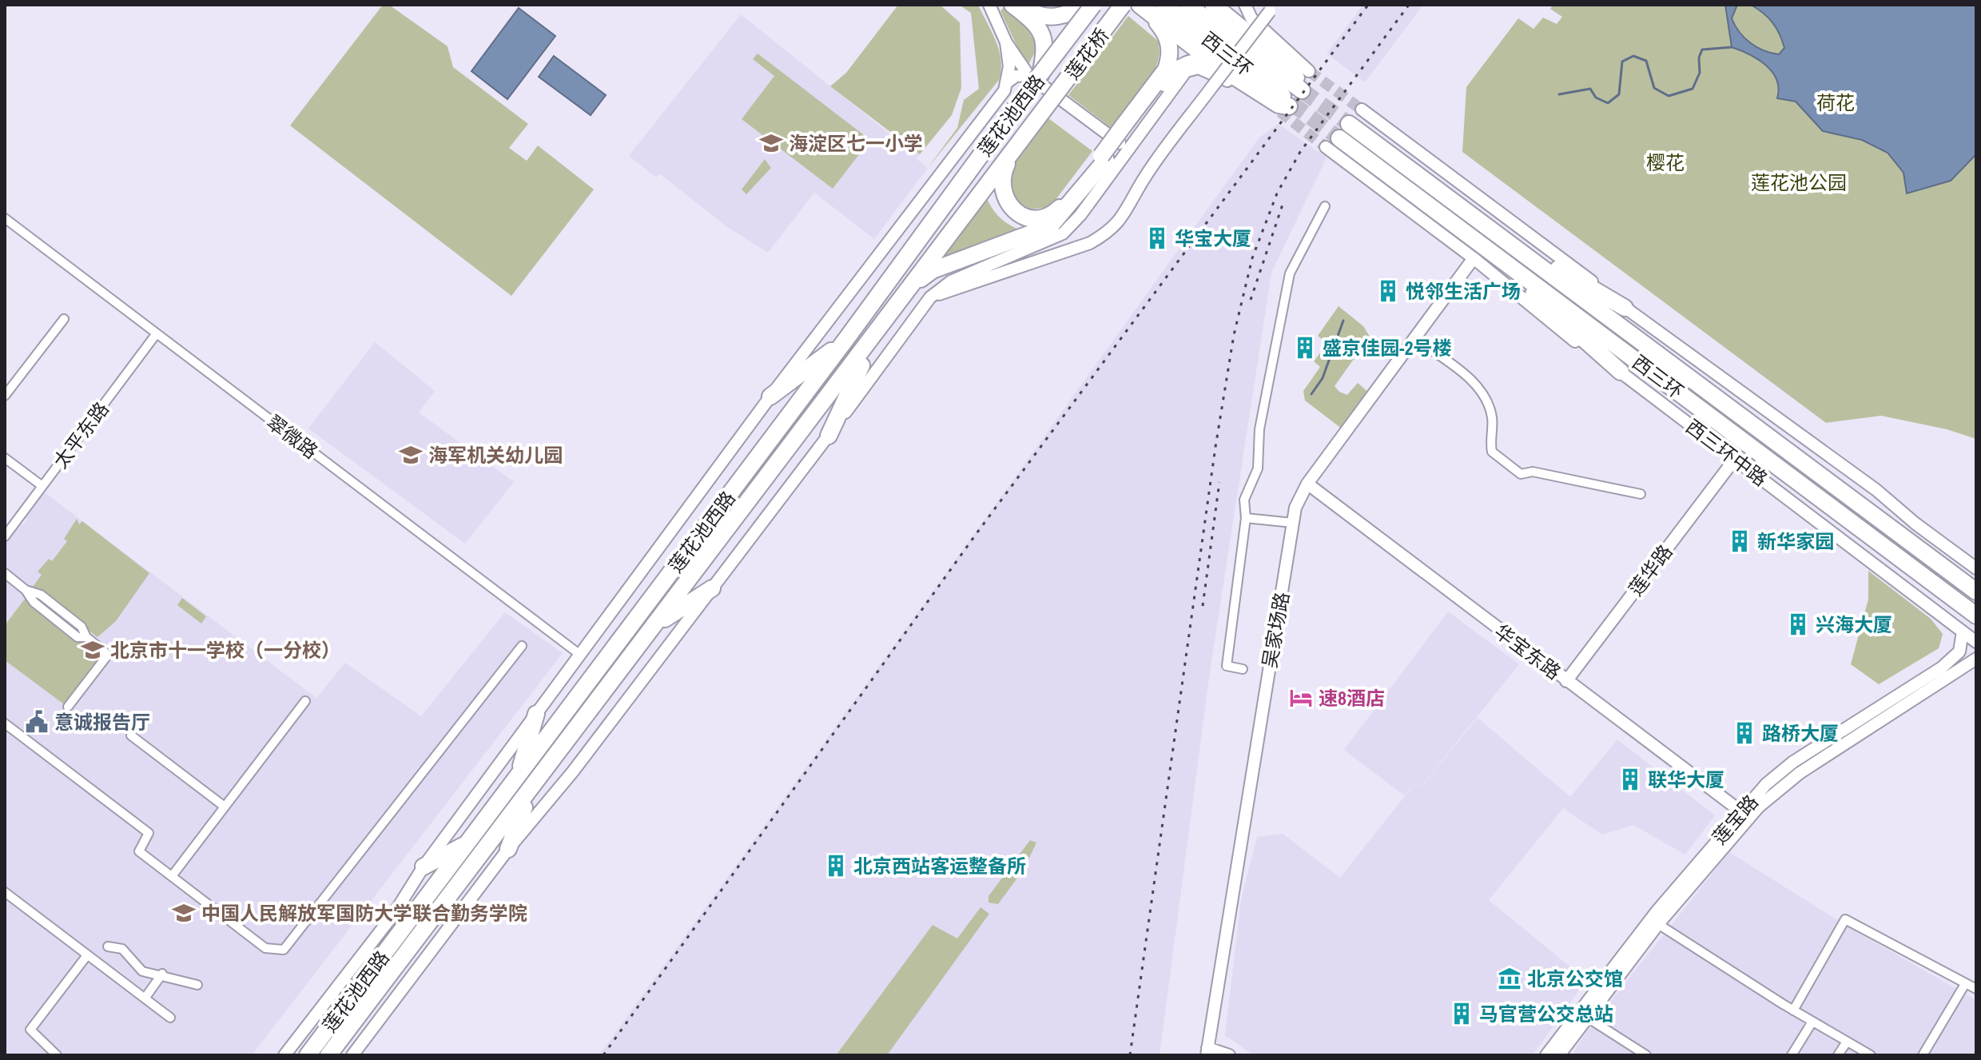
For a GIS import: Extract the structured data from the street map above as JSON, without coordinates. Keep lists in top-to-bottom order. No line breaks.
{"streets":{"highway":["莲花桥","西三环","莲花池西路"],"street":["太平东路","翠微路","西三环中路","莲华路","吴家场路","华宝东路","莲宝路"]},"crossings":[["莲花桥","莲花池西路"],["西三环","西三环中路"],["莲花池西路","翠微路"],["太平东路","翠微路"],["西三环中路","莲华路"],["西三环中路","吴家场路"],["西三环中路","莲宝路"],["莲华路","华宝东路"],["吴家场路","华宝东路"],["华宝东路","莲宝路"]],"parks":["荷花","樱花","莲花池公园"],"places":{"school or university":["海淀区七一小学","海军机关幼儿园","北京市十一学校（一分校）","中国人民解放军国防大学联合勤务学院"],"building":["华宝大厦","悦邻生活广场","盛京佳园-2号楼","新华家园","兴海大厦","路桥大厦","联华大厦","北京西站客运整备所","马官营公交总站"],"hotel":["速8酒店"],"public building":["意诚报告厅"],"museum":["北京公交馆"]}}
